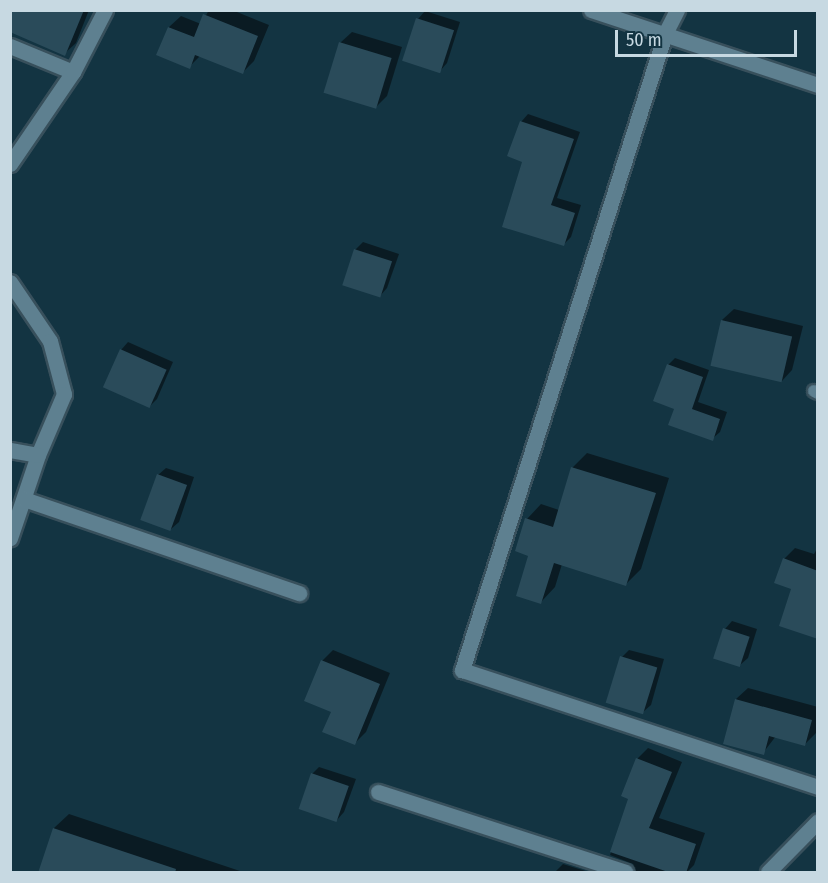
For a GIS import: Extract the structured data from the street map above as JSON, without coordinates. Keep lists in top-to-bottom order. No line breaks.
{"scale_bar":"50 m"}
